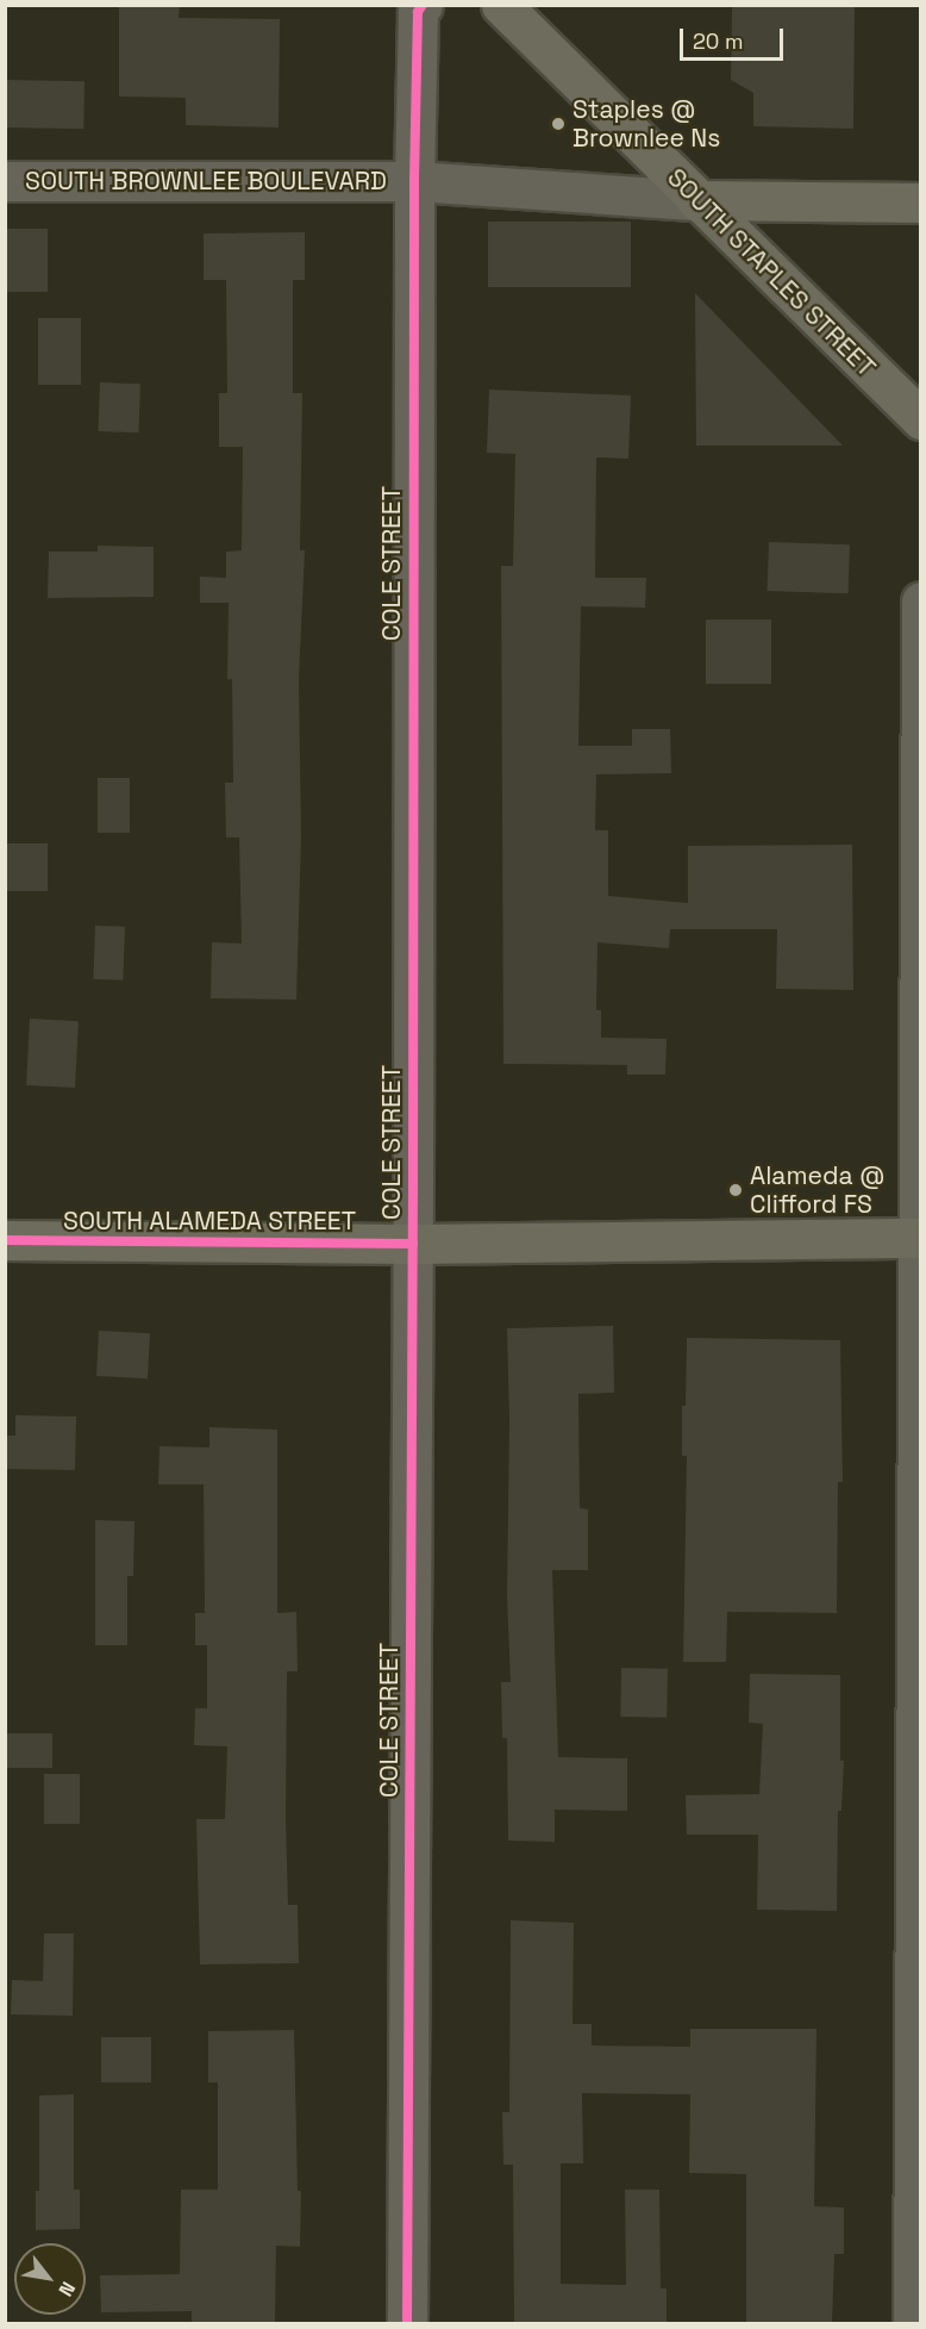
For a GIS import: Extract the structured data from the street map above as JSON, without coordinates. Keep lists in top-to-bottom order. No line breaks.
{"streets":{"main road":["SOUTH BROWNLEE BOULEVARD","SOUTH STAPLES STREET","SOUTH ALAMEDA STREET"],"street":["COLE STREET"]},"crossings":[["SOUTH BROWNLEE BOULEVARD","SOUTH STAPLES STREET"],["SOUTH BROWNLEE BOULEVARD","COLE STREET"],["COLE STREET","SOUTH ALAMEDA STREET"]],"places":["Staples @ Brownlee Ns","Alameda @ Clifford FS"],"scale_bar":"20 m","north":"bottom right"}
